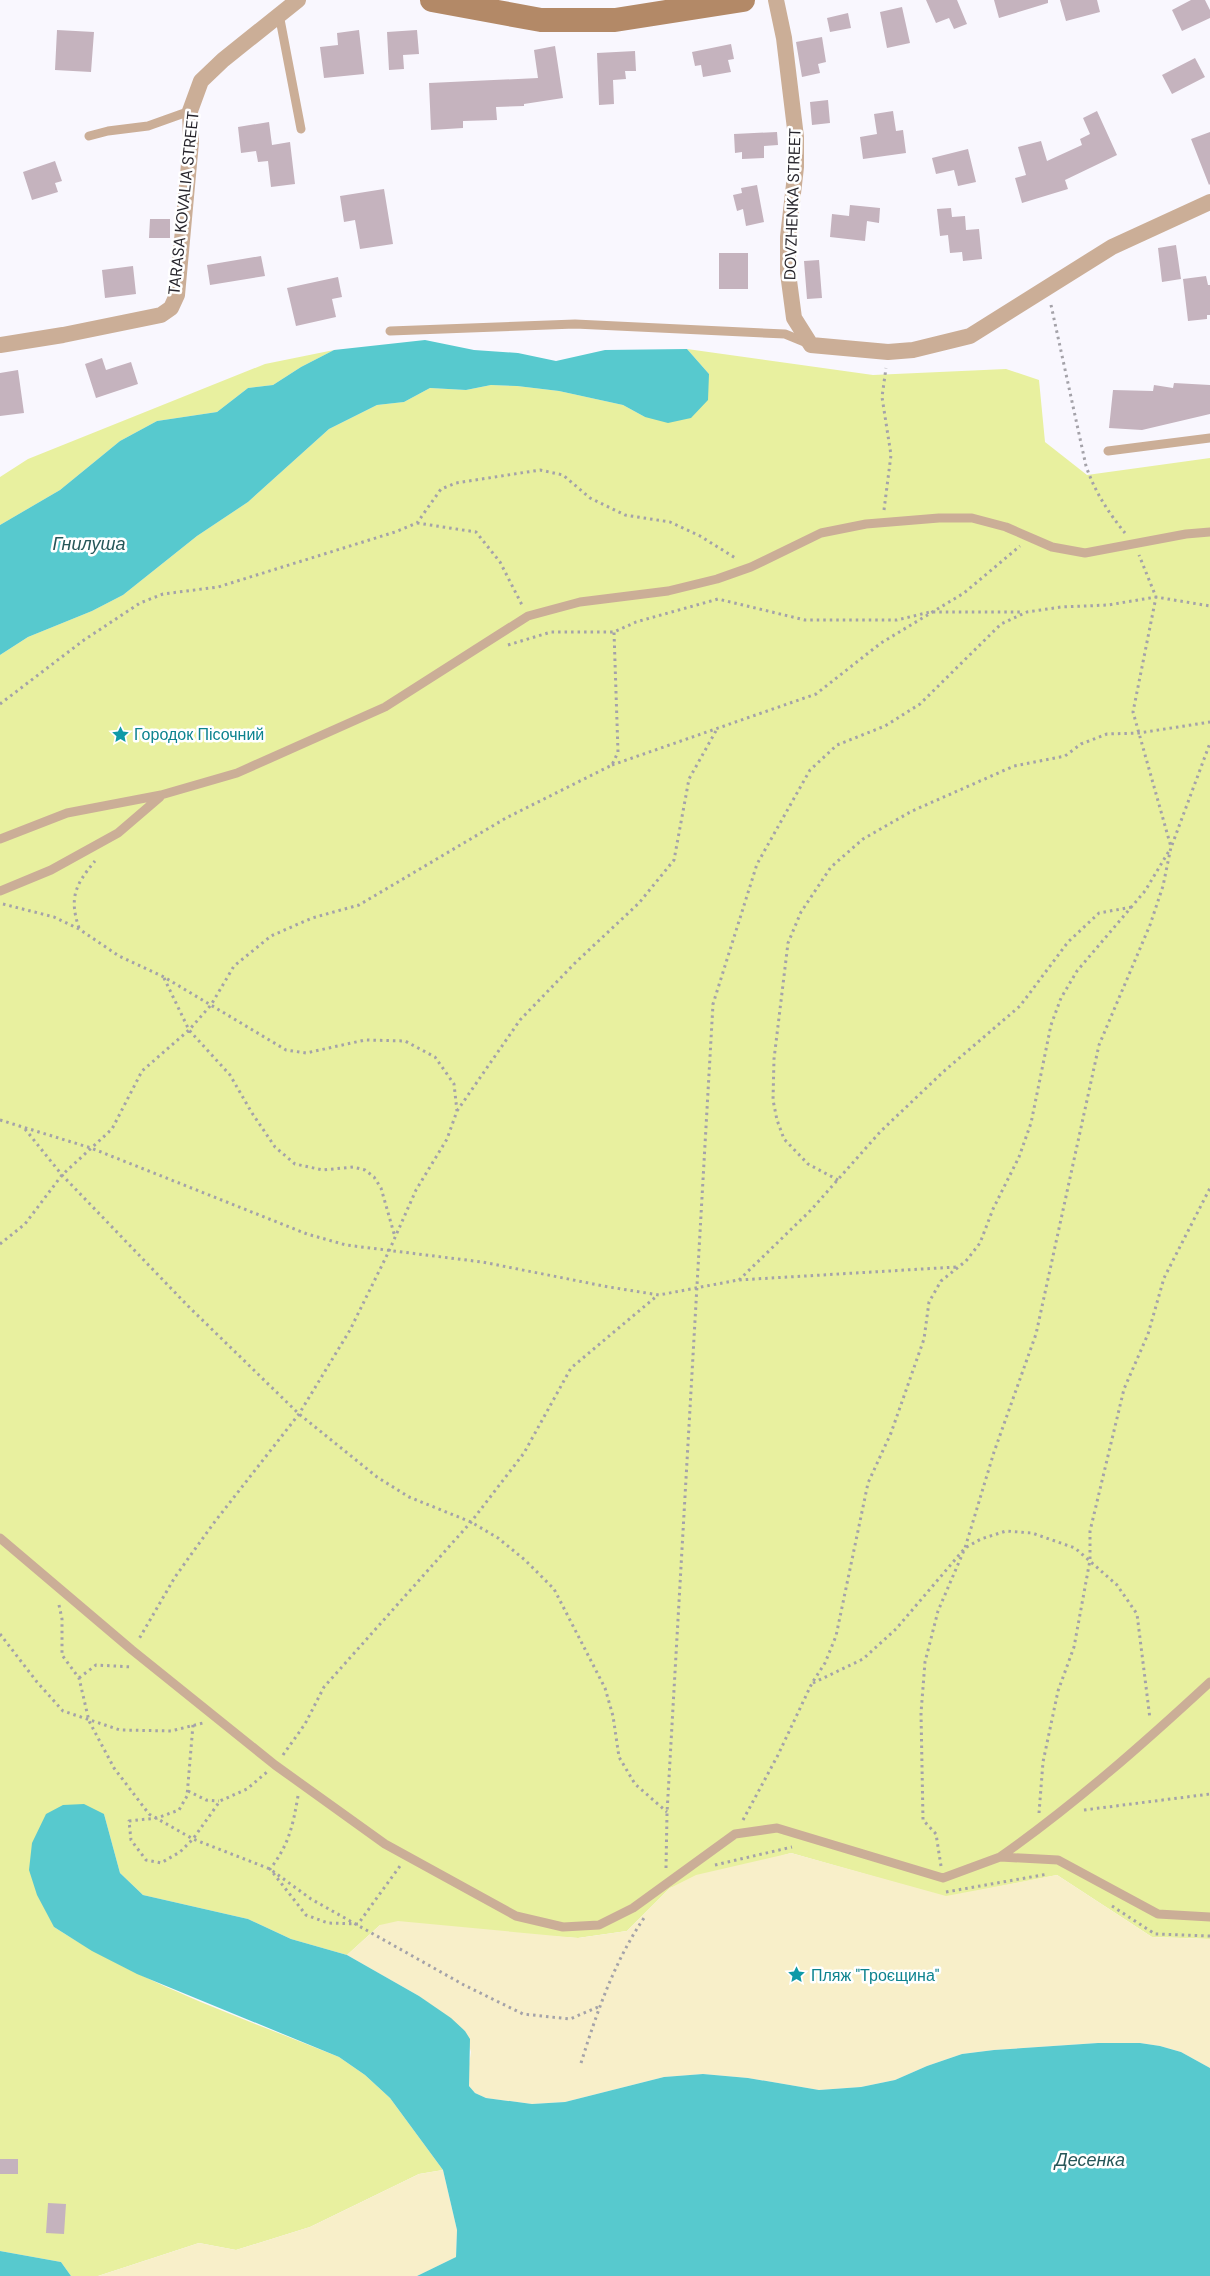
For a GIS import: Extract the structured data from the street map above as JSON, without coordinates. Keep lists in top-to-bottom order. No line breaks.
{"streets":{"street":["TARASA KOVALIA STREET","DOVZHENKA STREET"]},"water":["Гнилуша","Десенка"],"places":{"place":["Городок Пісочний","Пляж \"Троєщина\""]}}
